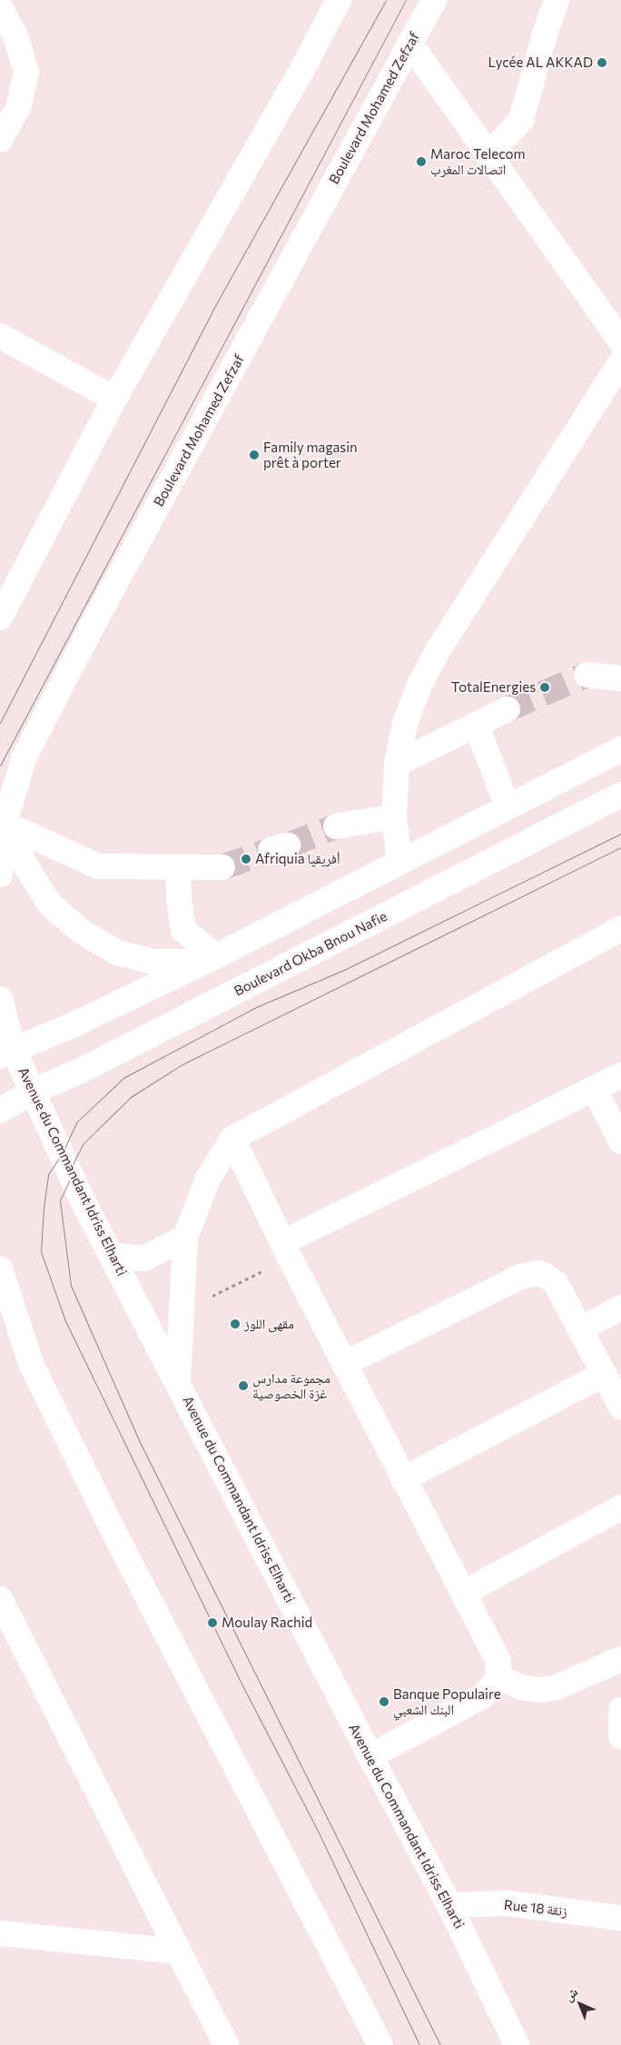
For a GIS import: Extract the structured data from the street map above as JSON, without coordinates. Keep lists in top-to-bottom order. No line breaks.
{"streets":{"main road":["Boulevard Mohamed Zefzaf","Boulevard Okba Bnou Nafie","Avenue du Commandant Idriss Elharti","Rue 18 زنقة"]},"crossings":[["Boulevard Okba Bnou Nafie","Avenue du Commandant Idriss Elharti"],["Avenue du Commandant Idriss Elharti","Rue 18 زنقة"]],"places":["Lycée AL AKKAD","Maroc Telecom اتصالات المغرب","Family magasin prêt à porter","TotalEnergies","Afriquia أفريقيا","مقهى اللوز","مجموعة مدارس غزة الخصوصية","Moulay Rachid","Banque Populaire البنك الشعبي"],"north":"top left"}
